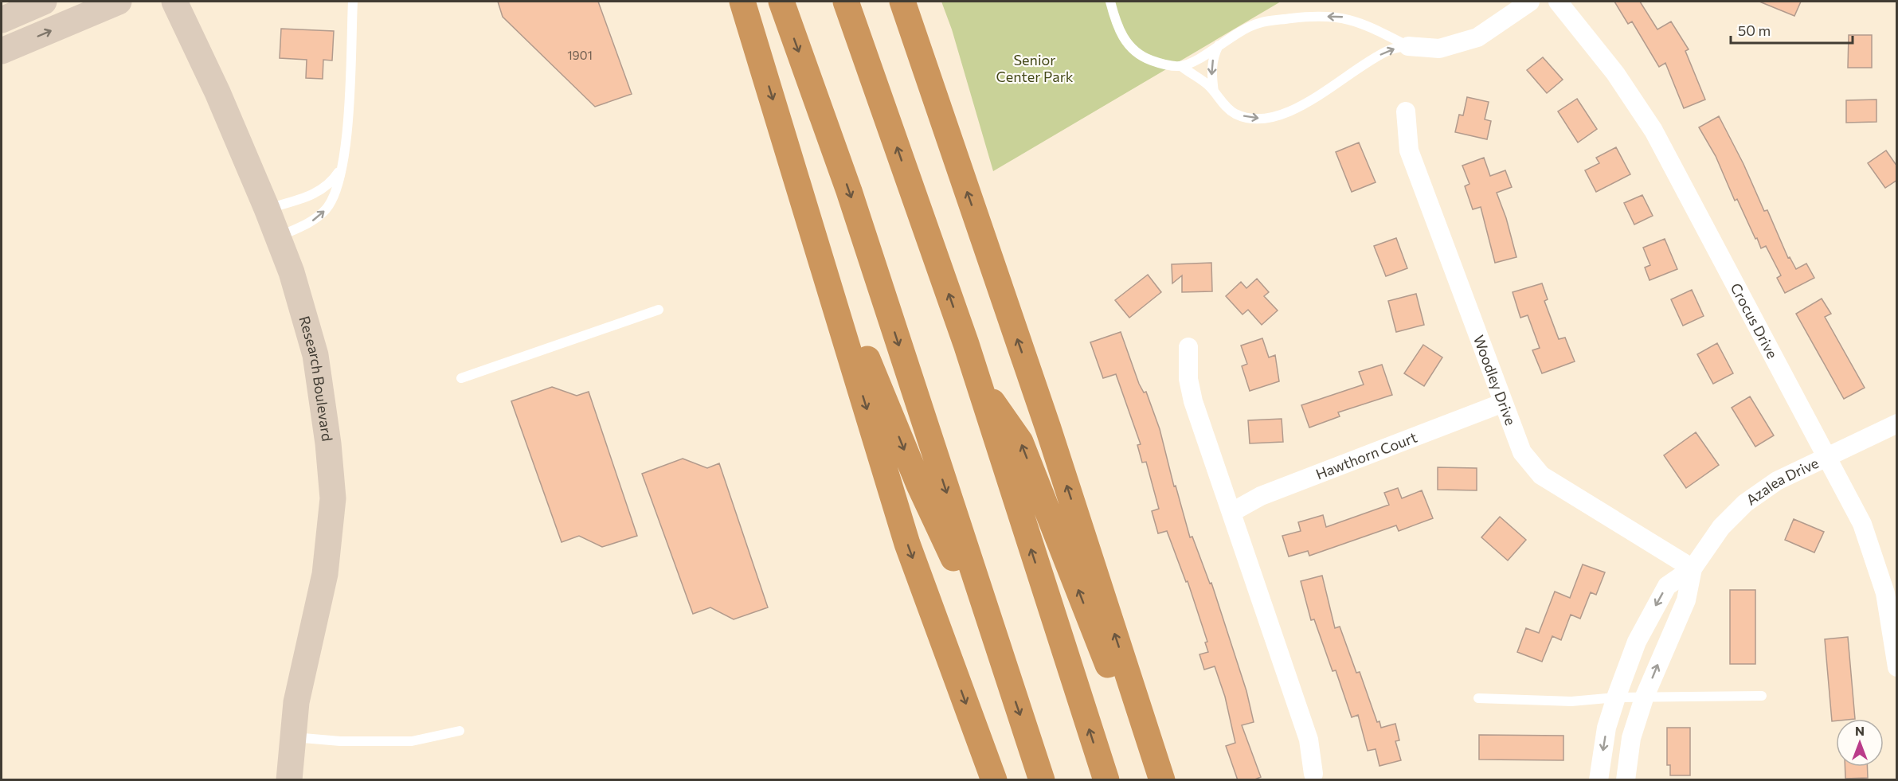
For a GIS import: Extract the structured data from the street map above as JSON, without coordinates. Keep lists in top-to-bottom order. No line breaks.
{"streets":{"street":["Crocus Drive","Research Boulevard","Woodley Drive","Hawthorn Court","Azalea Drive"]},"crossings":[["Crocus Drive","Azalea Drive"],["Woodley Drive","Hawthorn Court"],["Woodley Drive","Azalea Drive"]],"parks":["Senior Center Park"],"house_numbers":["1901"],"scale_bar":"50 m","north":"top"}
